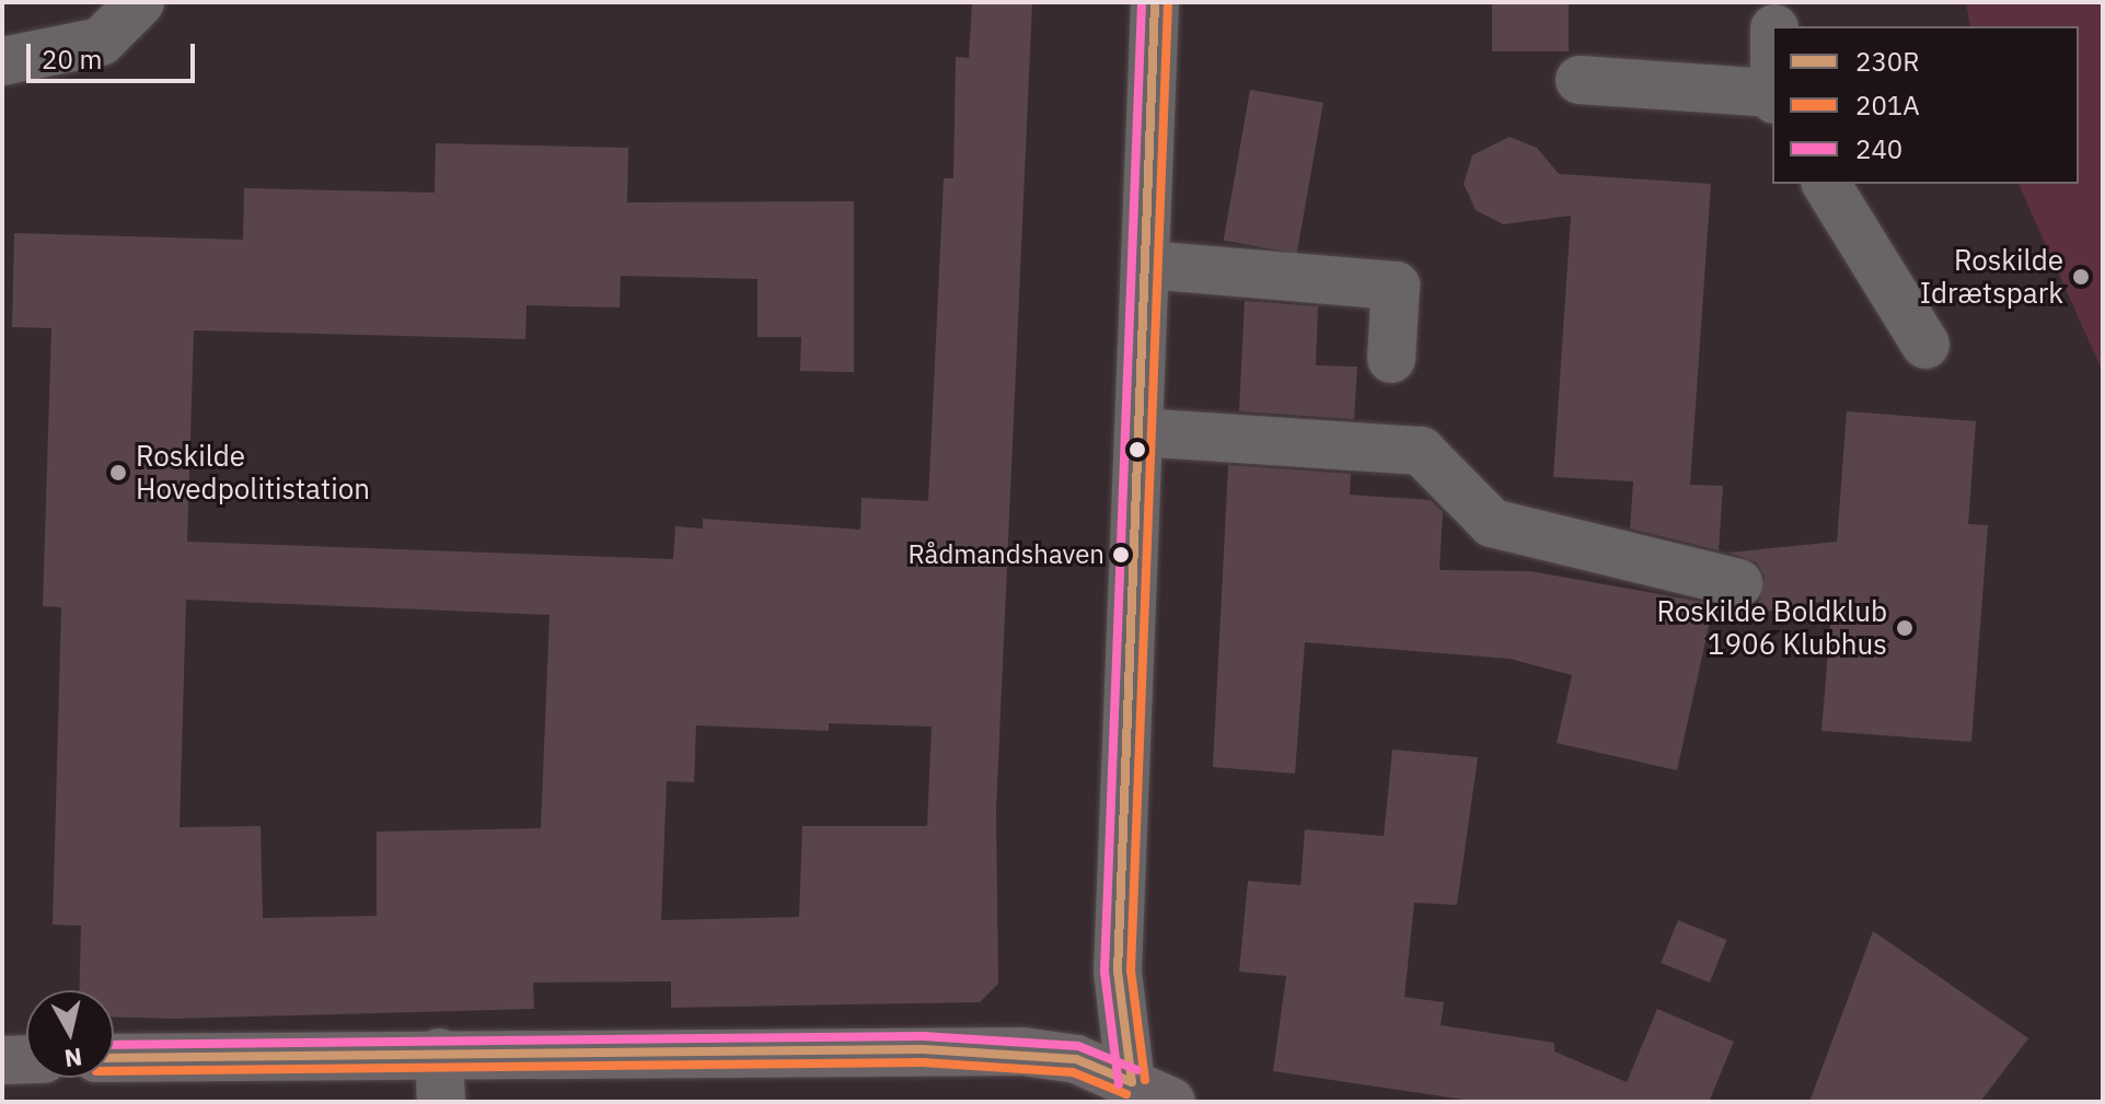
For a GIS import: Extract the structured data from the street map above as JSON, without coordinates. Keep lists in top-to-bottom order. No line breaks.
{"places":["Roskilde Idrætspark","Roskilde Hovedpolitistation","Rådmandshaven","Roskilde Boldklub 1906 Klubhus"],"lines":["transit line 230R","transit line 201A","transit line 240"],"legend":["230R","201A","240"],"scale_bar":"20 m","north":"bottom"}
